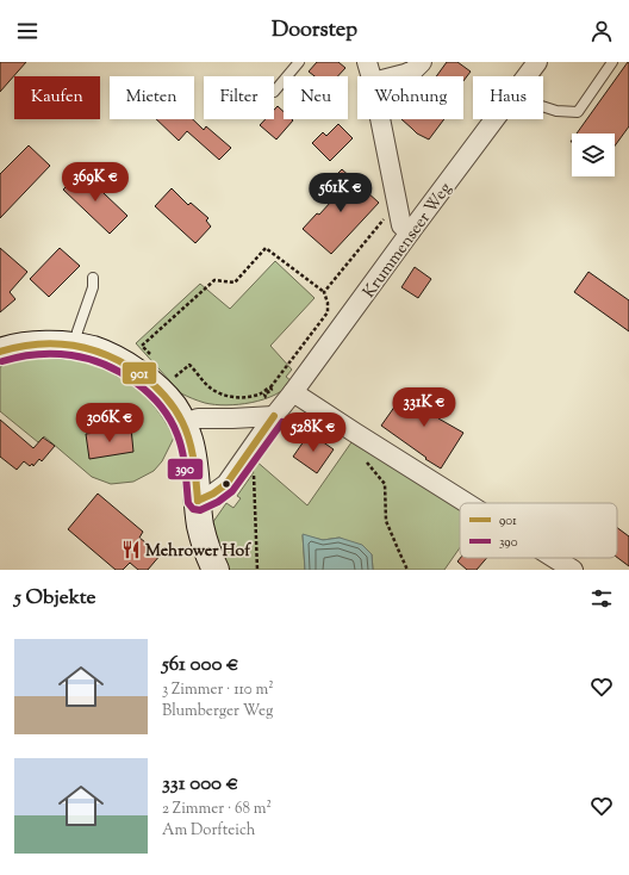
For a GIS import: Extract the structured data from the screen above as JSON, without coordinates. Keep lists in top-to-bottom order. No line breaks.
{"streets":{"street":["Krummenseer Weg"]},"places":{"restaurant":["Mehrower Hof"]},"lines":["transit line 901","transit line 390"],"legend":["901","390"],"page":{"header":"Doorstep","chip":["Kaufen","Mieten","Filter","Neu","Wohnung","Haus"],"price":["369K €","561K €","331K €","306K €","528K €"],"heading":"5 Objekte","list":[{"name":"561 000 €","note":"3 Zimmer · 110 m² · Blumberger Weg"},{"name":"331 000 €","note":"2 Zimmer · 68 m² · Am Dorfteich"}]}}
